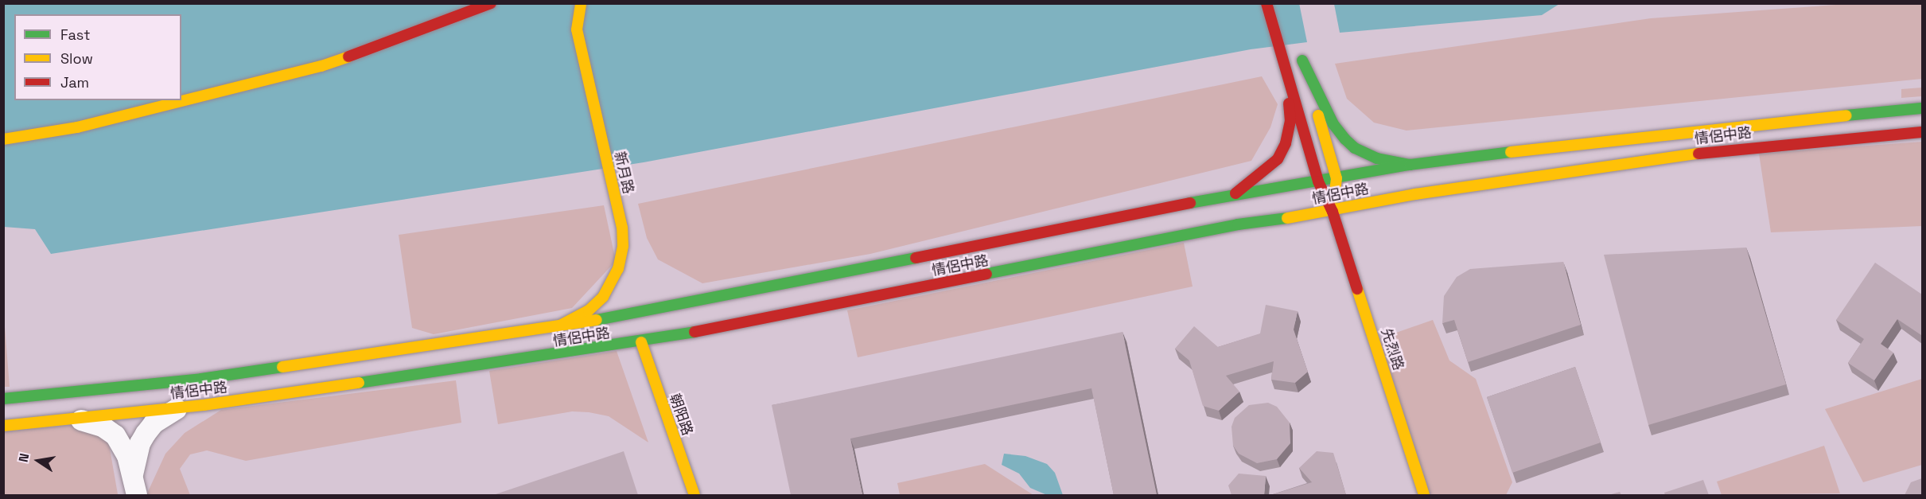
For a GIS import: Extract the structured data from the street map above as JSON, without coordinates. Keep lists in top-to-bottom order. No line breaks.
{"streets":{"main road":["情侶中路","新月路","先烈路","朝阳路"]},"crossings":[["情侶中路","新月路"],["情侶中路","先烈路"],["情侶中路","朝阳路"]],"legend":["Fast","Slow","Jam"],"north":"left"}
